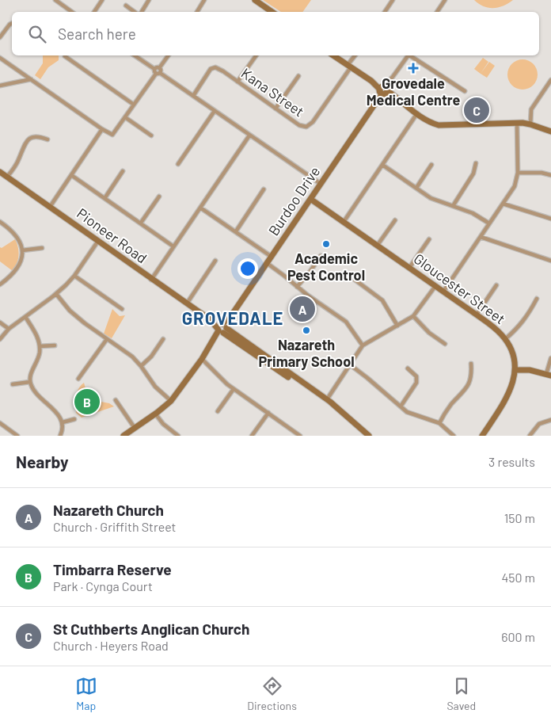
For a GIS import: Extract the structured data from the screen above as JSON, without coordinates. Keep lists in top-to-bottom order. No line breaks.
{"streets":{"street":["Kana Street","Burdoo Drive","Pioneer Road","Gloucester Street"]},"crossings":[["Burdoo Drive","Pioneer Road"],["Burdoo Drive","Gloucester Street"]],"districts":["GROVEDALE"],"places":{"health":["Grovedale Medical Centre"],"other":["Academic Pest Control","Nazareth Primary School"]},"page":{"search":"Search here","pins":["C","A","B"],"heading":["Nearby","3 results"],"list":[{"mark":"A","name":"Nazareth Church","note":"Church · Griffith Street","value":"150 m"},{"mark":"B","name":"Timbarra Reserve","note":"Park · Cynga Court","value":"450 m"},{"mark":"C","name":"St Cuthberts Anglican Church","note":"Church · Heyers Road","value":"600 m"}],"nav":["Map","Directions","Saved"]}}
